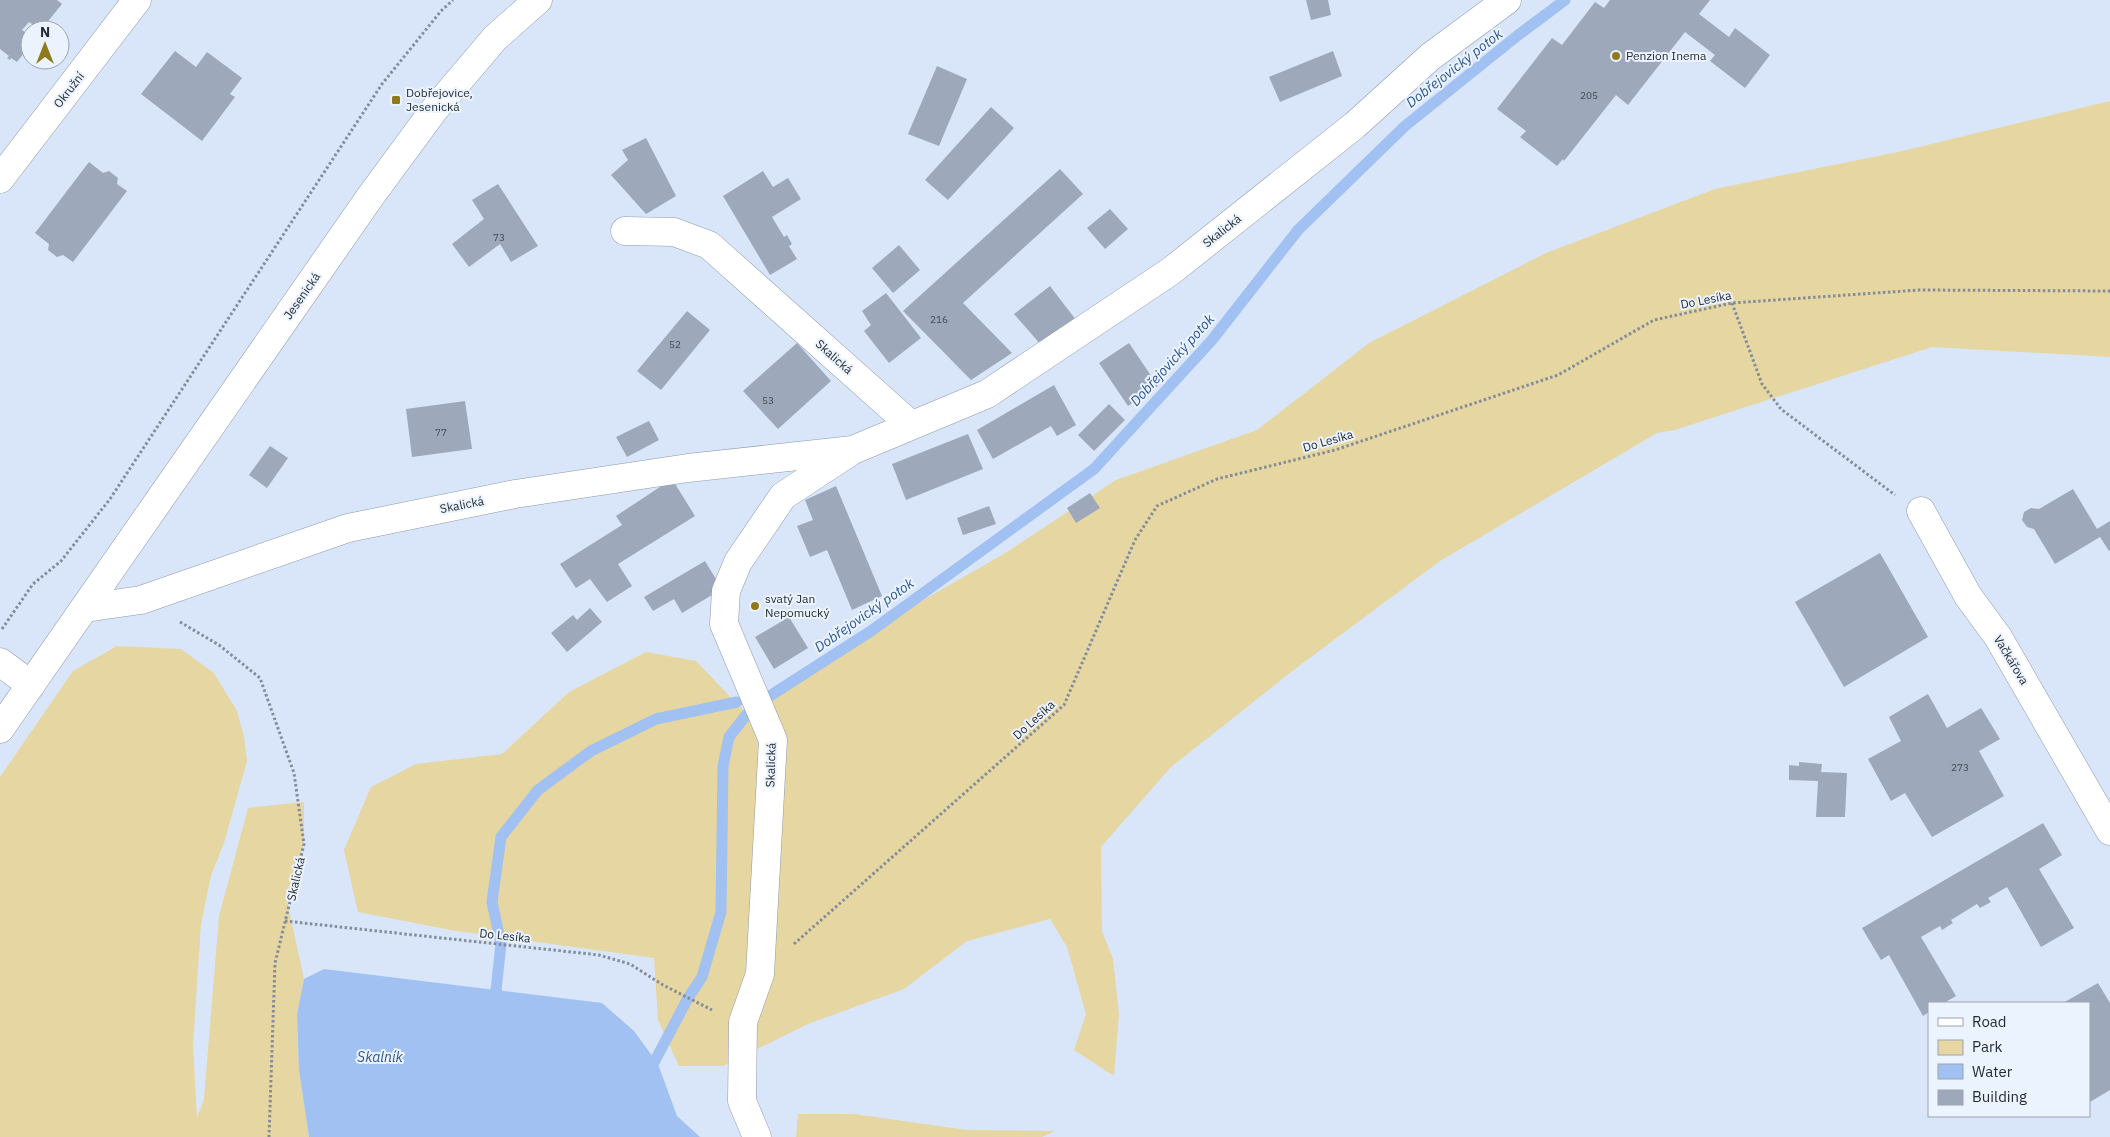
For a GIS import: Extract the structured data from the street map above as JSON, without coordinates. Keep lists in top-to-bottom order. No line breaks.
{"streets":{"street":["Okružní","Skalická","Jesenická","Vačkářova"],"path":["Do Lesíka"]},"crossings":[["Skalická","Jesenická"],["Skalická","Do Lesíka"]],"water":["Dobřejovický potok","Skalník"],"places":{"other":["Penzion Inema","svatý Jan Nepomucký"],"transit":["Dobřejovice, Jesenická"]},"house_numbers":["205","73","216","52","53","77","273"],"legend":["Road","Park","Water","Building"],"north":"top"}
